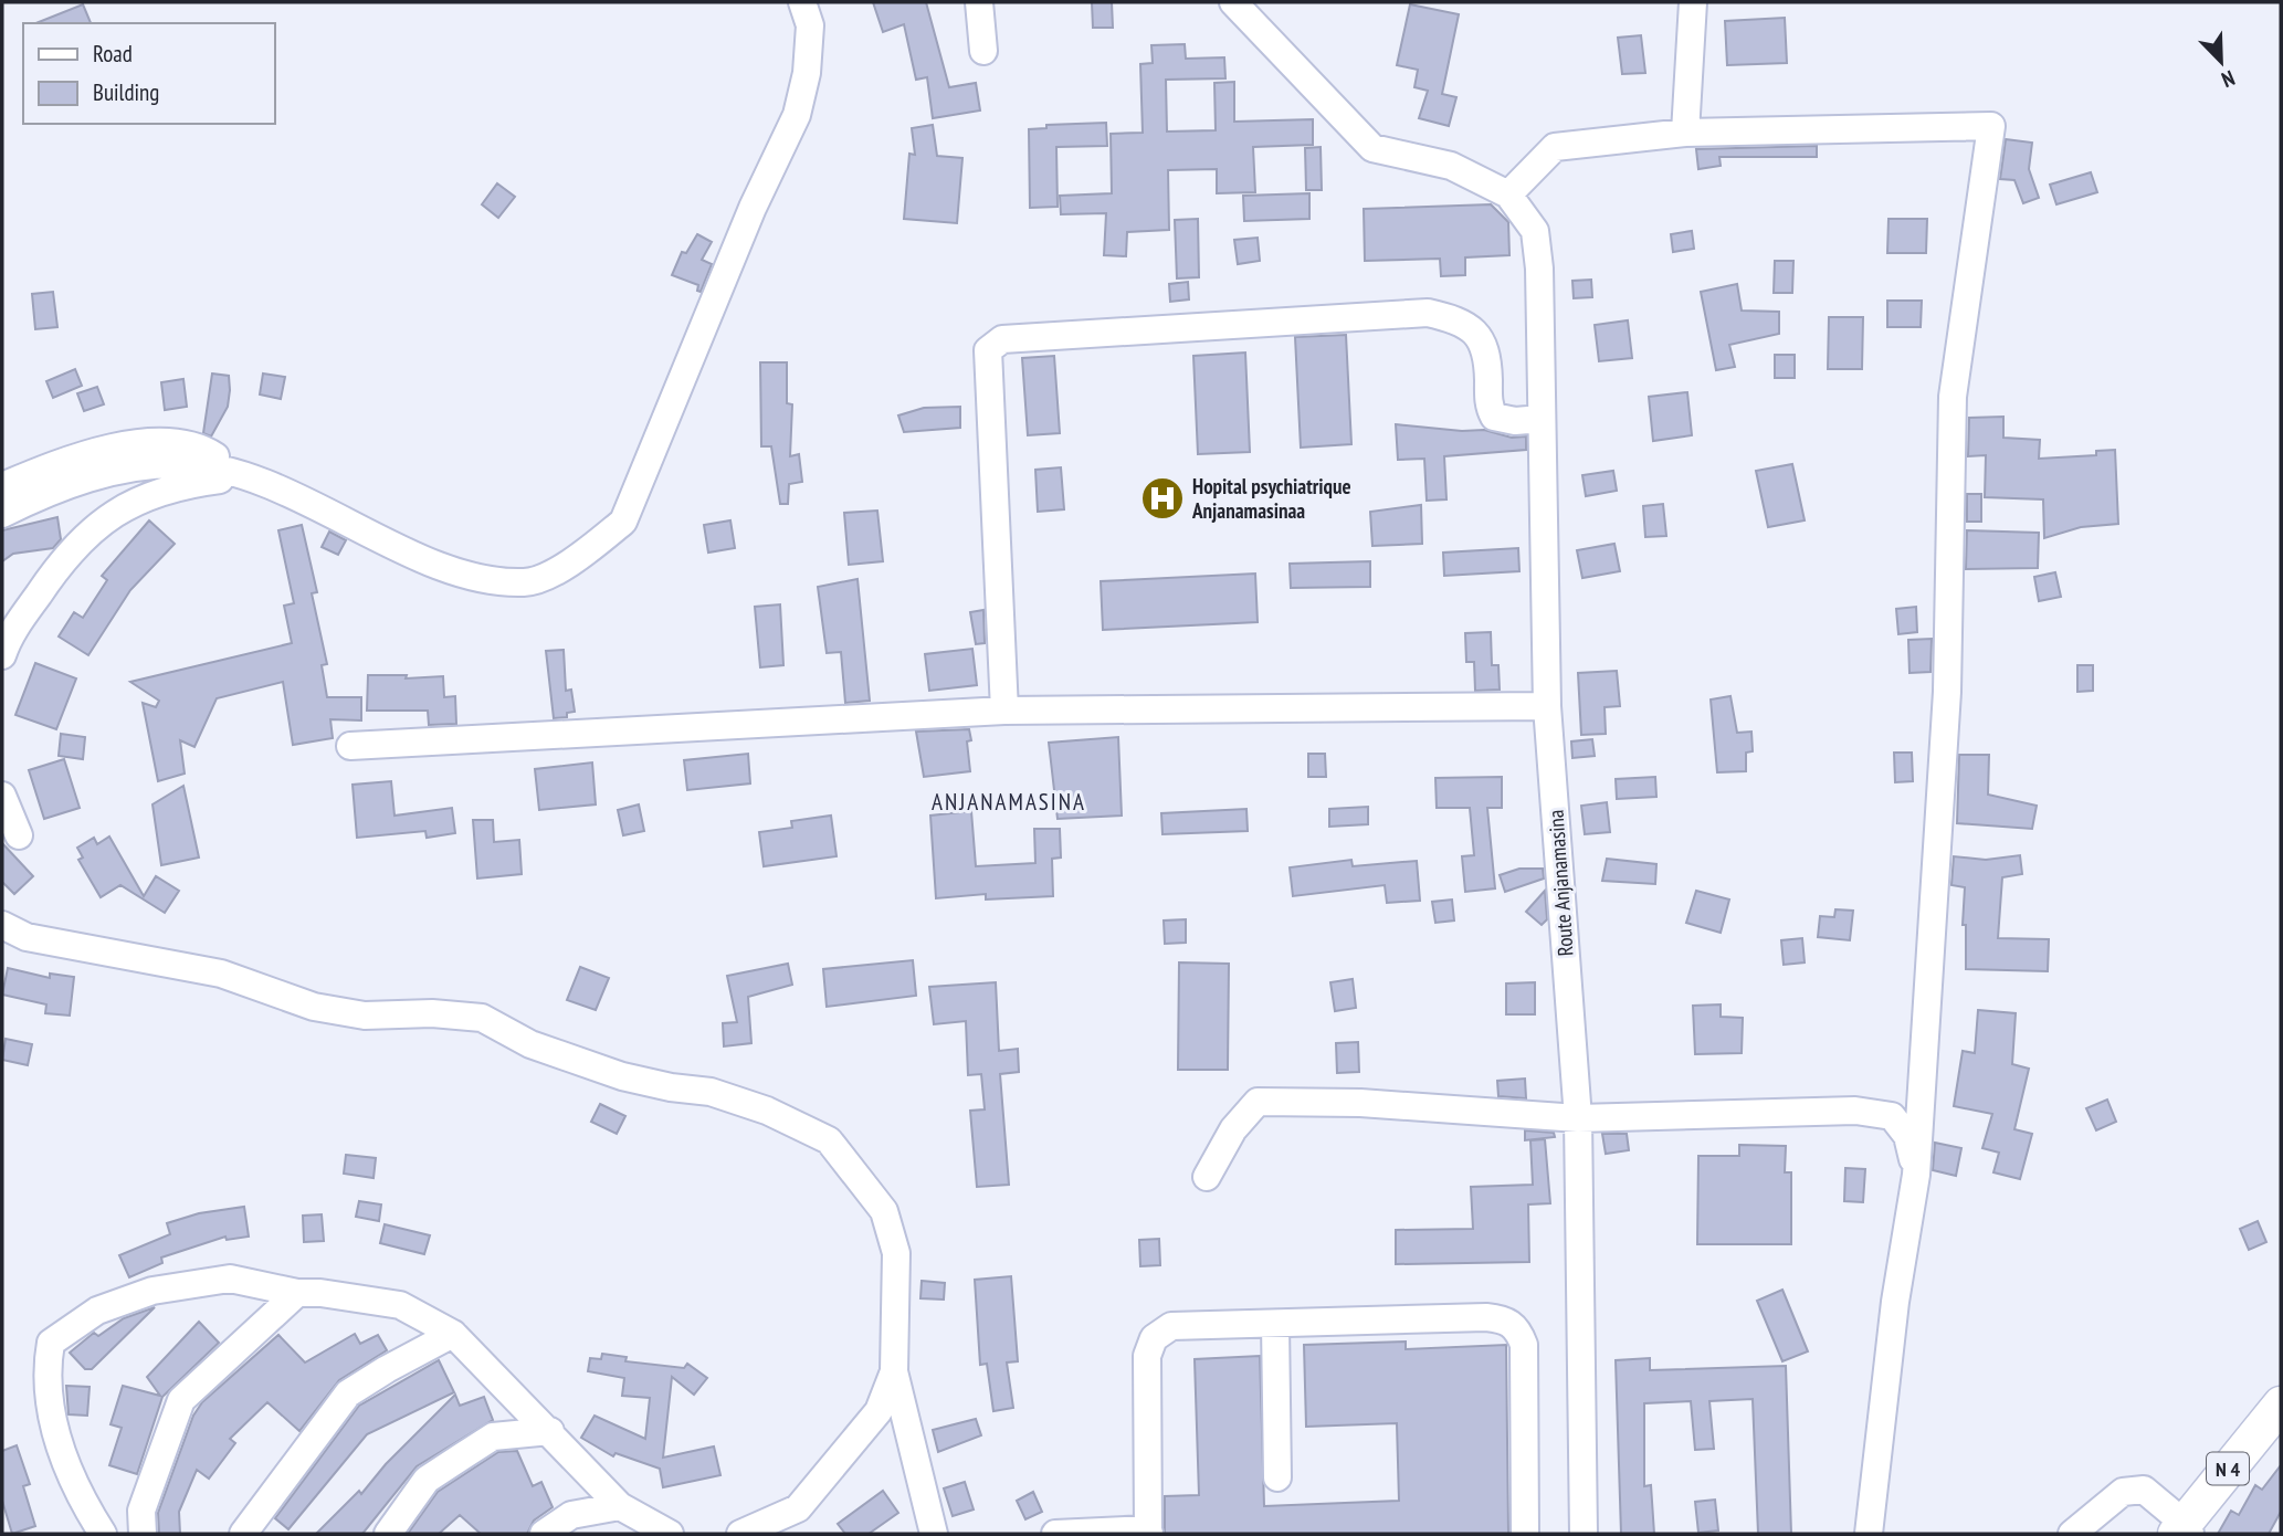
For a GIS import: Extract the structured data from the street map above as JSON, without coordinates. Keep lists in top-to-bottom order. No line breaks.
{"streets":{"main road":["N 4"],"street":["Route Anjanamasina"]},"districts":["ANJANAMASINA"],"places":{"hospital":["Hopital psychiatrique Anjanamasinaa"]},"legend":["Road","Building"],"north":"bottom right"}
